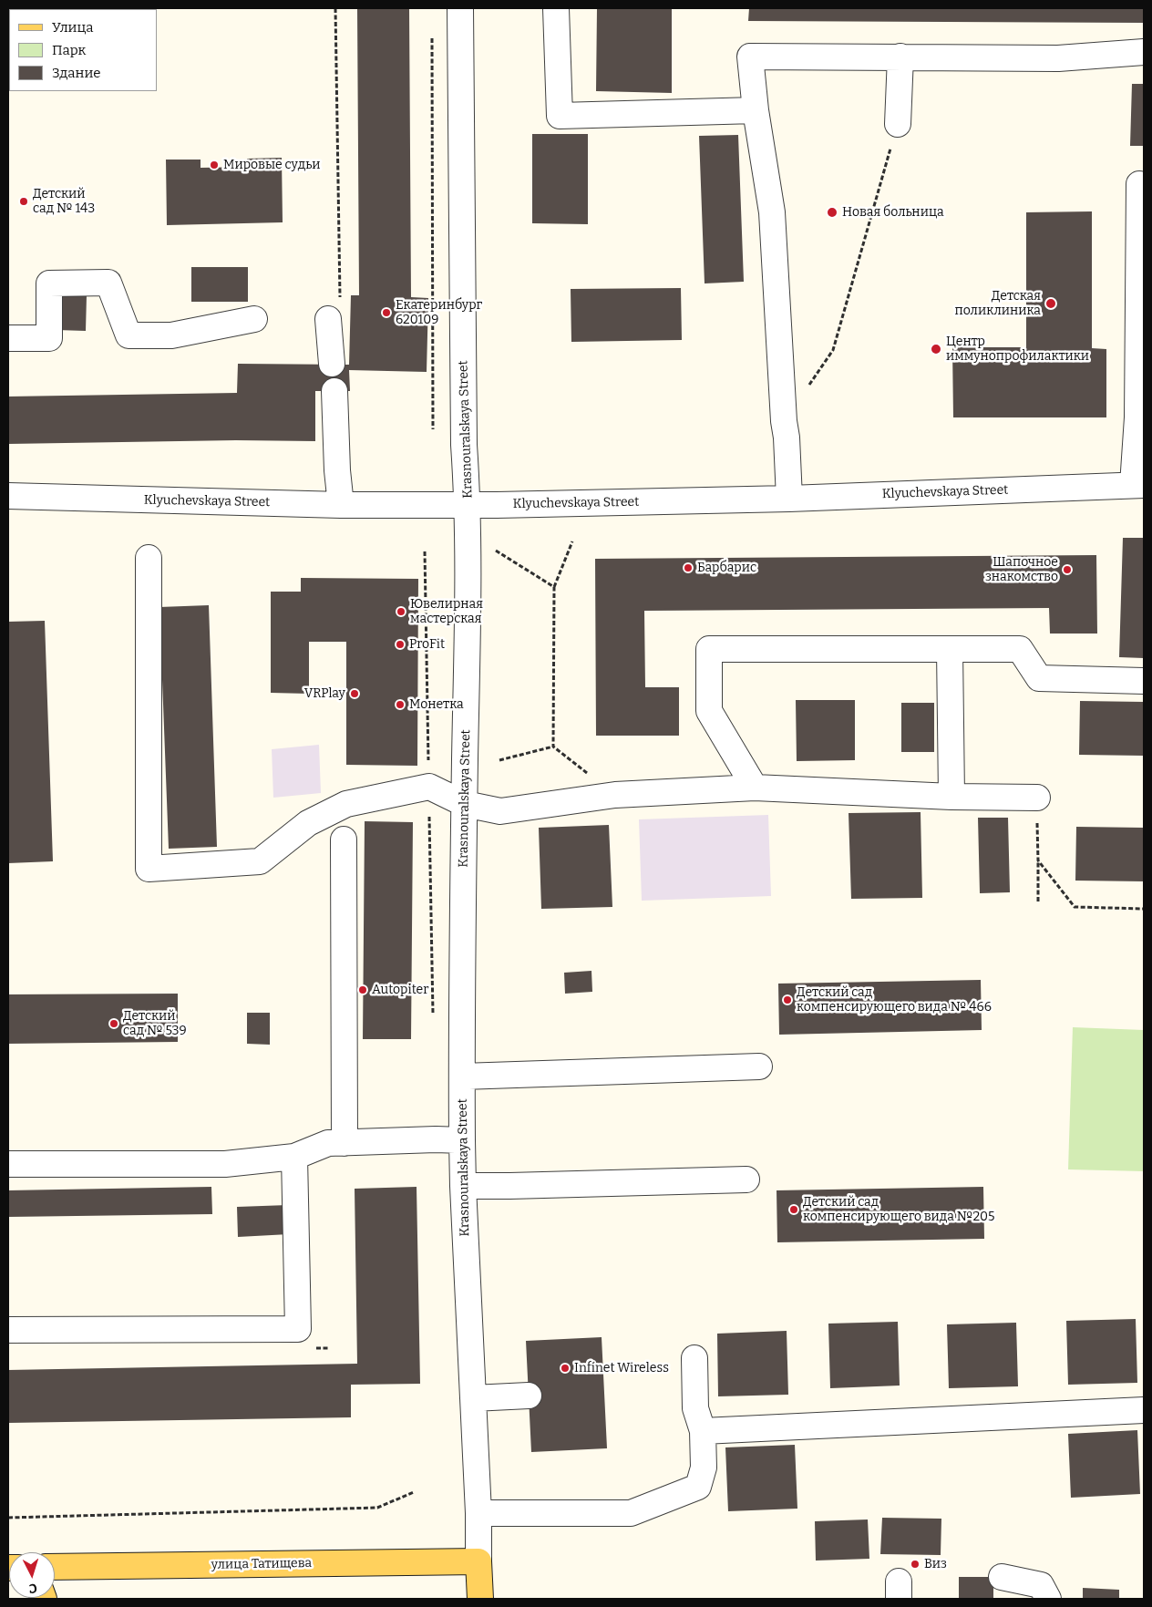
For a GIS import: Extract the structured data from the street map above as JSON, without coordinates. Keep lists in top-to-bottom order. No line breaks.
{"streets":{"main road":["улица Татищева"],"street":["Krasnouralskaya Street","Klyuchevskaya Street"]},"crossings":[["Krasnouralskaya Street","Klyuchevskaya Street"],["Krasnouralskaya Street","улица Татищева"]],"places":["Мировые судьи","Детский сад № 143","Новая больница","Детская поликлиника","Екатеринбург 620109","Центр иммунопрофилактики","Барбарис","Шапочное знакомство","Ювелирная мастерская","ProFit","VRPlay","Монетка","Autopiter","Детский сад компенсирующего вида № 466","Детский сад № 539","Детский сад компенсирующего вида №205","Infinet Wireless","Виз"],"legend":["Улица","Парк","Здание"],"north":"bottom"}
